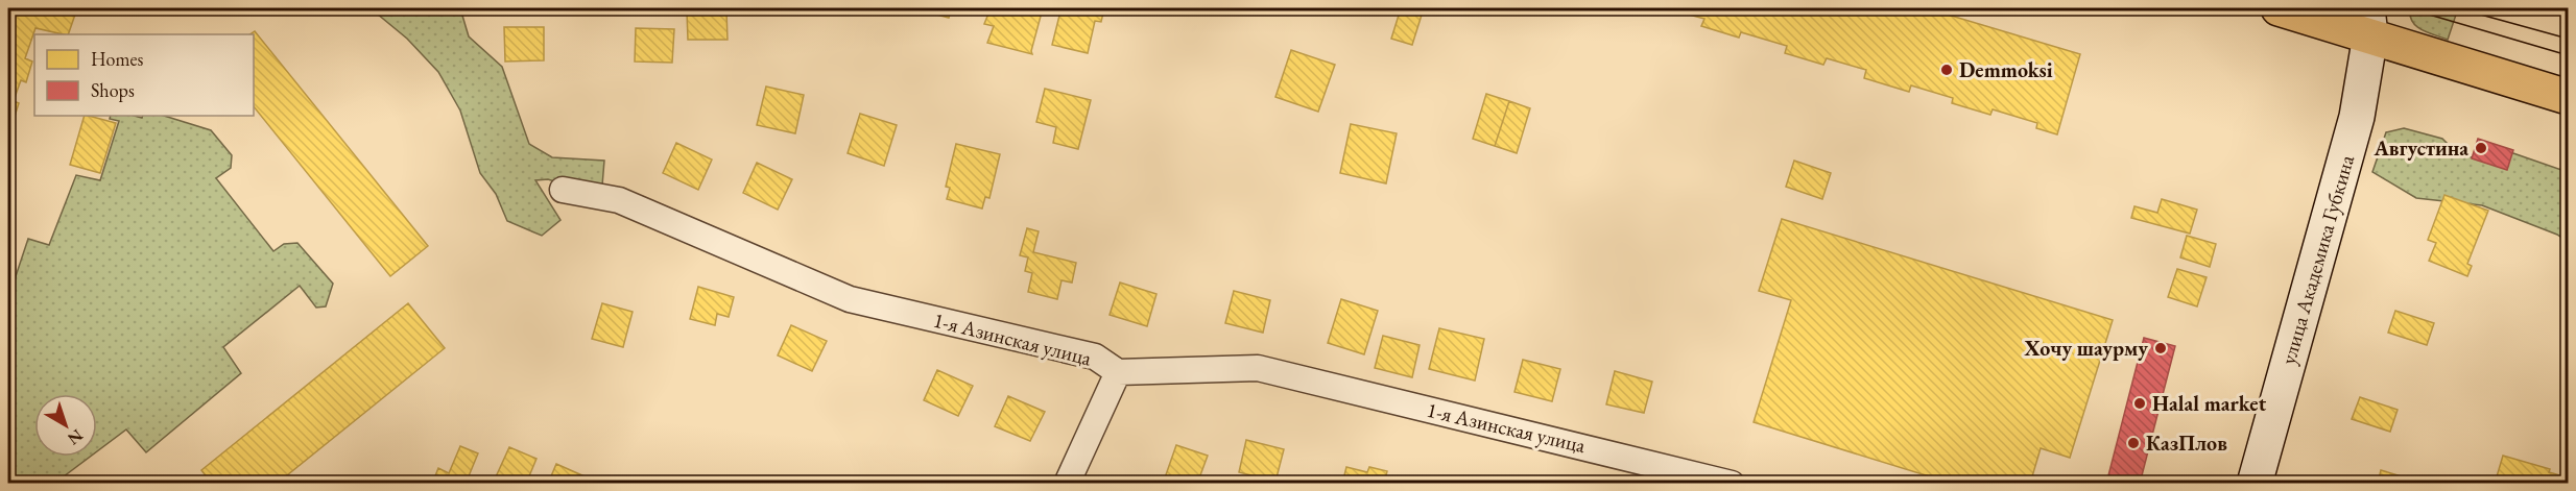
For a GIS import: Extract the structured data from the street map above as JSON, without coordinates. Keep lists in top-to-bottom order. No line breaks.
{"streets":{"street":["улица Академика Губкина","1-я Азинская улица"]},"places":["Demmoksi","Августина","Хочу шаурму","Halal market","КазПлов"],"legend":["Homes","Shops"],"north":"bottom right"}
